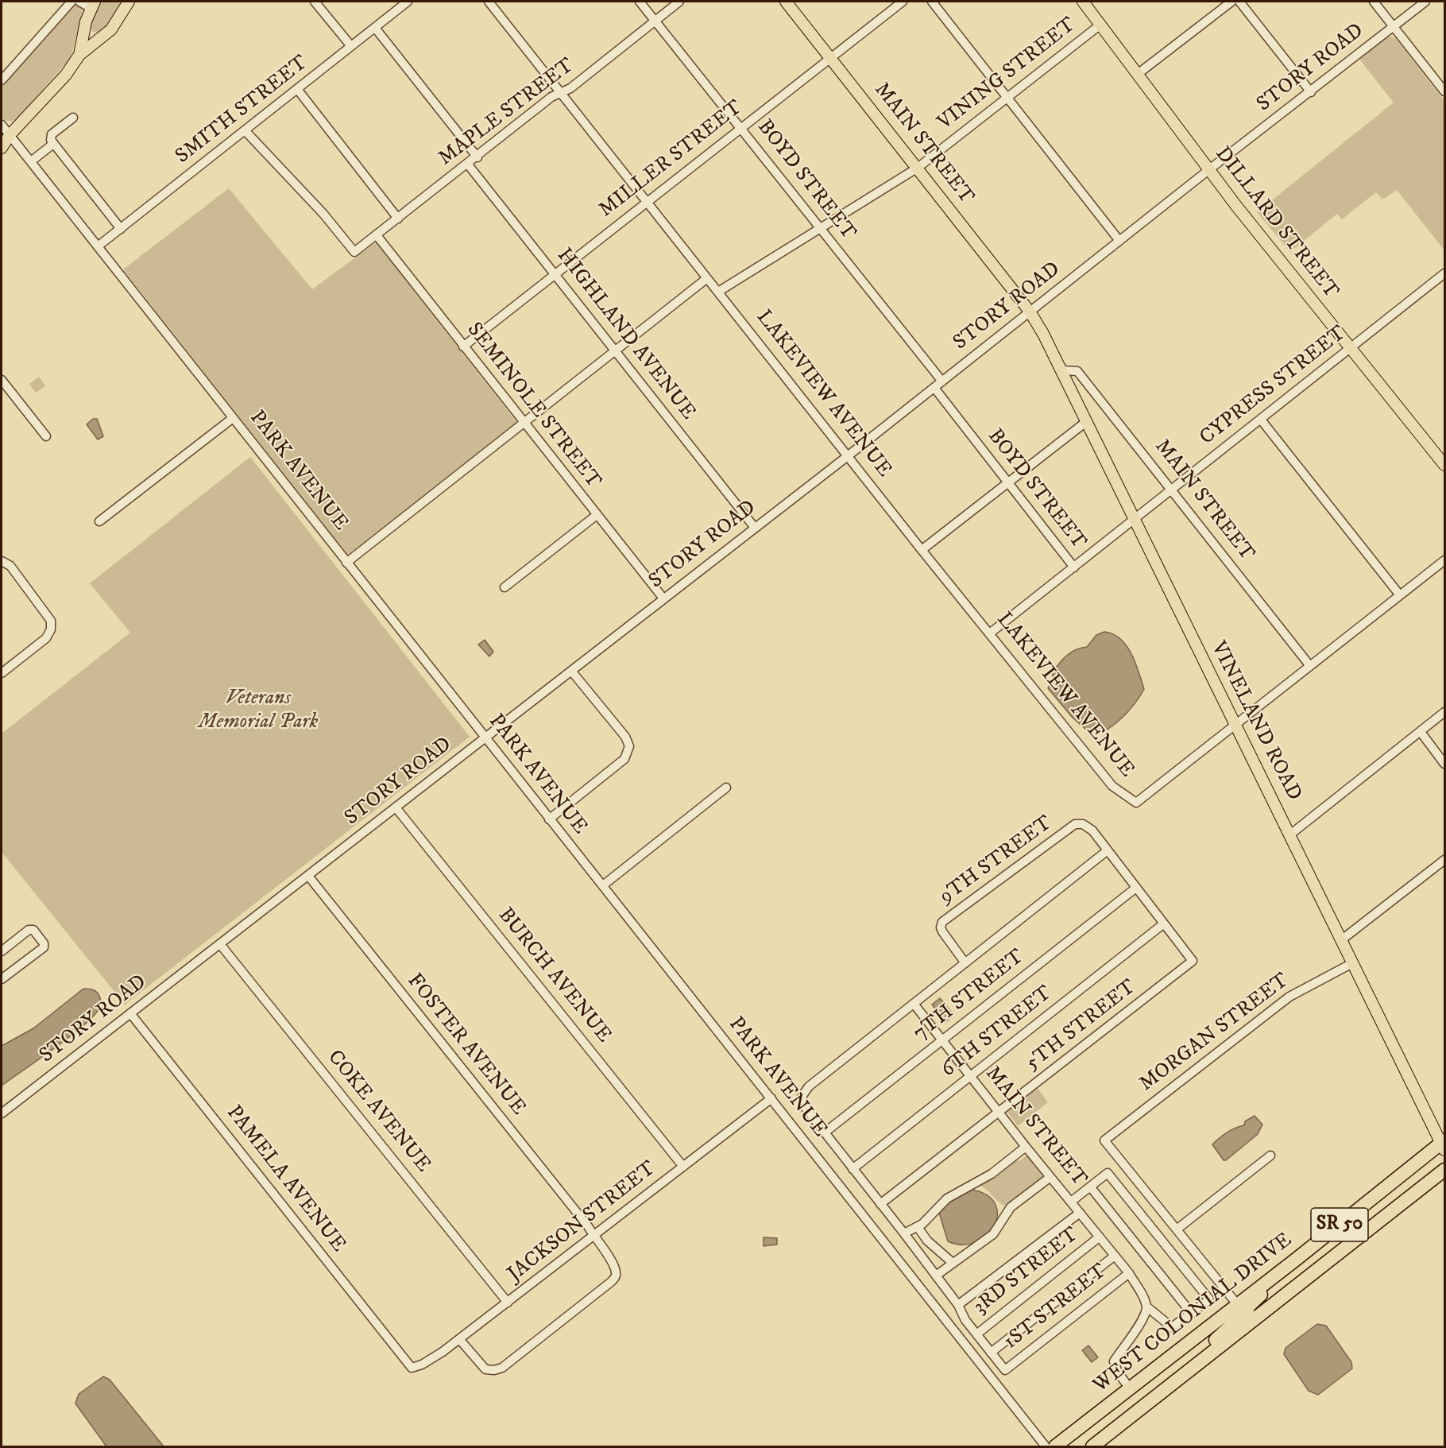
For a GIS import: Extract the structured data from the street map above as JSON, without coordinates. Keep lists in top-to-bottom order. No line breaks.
{"streets":{"highway":["SR 50","WEST COLONIAL DRIVE"],"main road":["MAIN STREET","DILLARD STREET","VINELAND ROAD"],"street":["STORY ROAD","VINING STREET","SMITH STREET","MAPLE STREET","MILLER STREET","BOYD STREET","HIGHLAND AVENUE","CYPRESS STREET","LAKEVIEW AVENUE","SEMINOLE STREET","PARK AVENUE","9TH STREET","BURCH AVENUE","7TH STREET","5TH STREET","6TH STREET","MORGAN STREET","FOSTER AVENUE","COKE AVENUE","PAMELA AVENUE","JACKSON STREET","3RD STREET","1ST STREET"]},"crossings":[["STORY ROAD","MAIN STREET"],["STORY ROAD","BOYD STREET"],["STORY ROAD","DILLARD STREET"],["STORY ROAD","HIGHLAND AVENUE"],["STORY ROAD","LAKEVIEW AVENUE"],["STORY ROAD","SEMINOLE STREET"],["STORY ROAD","PARK AVENUE"],["STORY ROAD","VINELAND ROAD"],["STORY ROAD","BURCH AVENUE"],["STORY ROAD","FOSTER AVENUE"],["STORY ROAD","COKE AVENUE"],["STORY ROAD","PAMELA AVENUE"],["VINING STREET","MAIN STREET"],["VINING STREET","BOYD STREET"],["VINING STREET","DILLARD STREET"],["VINING STREET","LAKEVIEW AVENUE"],["SMITH STREET","MAPLE STREET"],["SMITH STREET","PARK AVENUE"],["MAPLE STREET","BOYD STREET"],["MAPLE STREET","HIGHLAND AVENUE"],["MAPLE STREET","LAKEVIEW AVENUE"],["MAPLE STREET","SEMINOLE STREET"],["MAIN STREET","MILLER STREET"],["MAIN STREET","CYPRESS STREET"],["MAIN STREET","VINELAND ROAD"],["MAIN STREET","7TH STREET"],["MAIN STREET","5TH STREET"],["MAIN STREET","6TH STREET"],["MAIN STREET","3RD STREET"],["MAIN STREET","1ST STREET"],["MILLER STREET","BOYD STREET"],["MILLER STREET","HIGHLAND AVENUE"],["MILLER STREET","LAKEVIEW AVENUE"],["MILLER STREET","SEMINOLE STREET"],["BOYD STREET","CYPRESS STREET"],["DILLARD STREET","CYPRESS STREET"],["CYPRESS STREET","LAKEVIEW AVENUE"],["CYPRESS STREET","VINELAND ROAD"],["LAKEVIEW AVENUE","VINELAND ROAD"],["PARK AVENUE","JACKSON STREET"],["VINELAND ROAD","MORGAN STREET"],["VINELAND ROAD","WEST COLONIAL DRIVE"],["9TH STREET","5TH STREET"],["BURCH AVENUE","JACKSON STREET"],["7TH STREET","5TH STREET"],["5TH STREET","6TH STREET"],["FOSTER AVENUE","JACKSON STREET"],["COKE AVENUE","JACKSON STREET"],["PAMELA AVENUE","JACKSON STREET"]],"parks":["Veterans Memorial Park"]}
